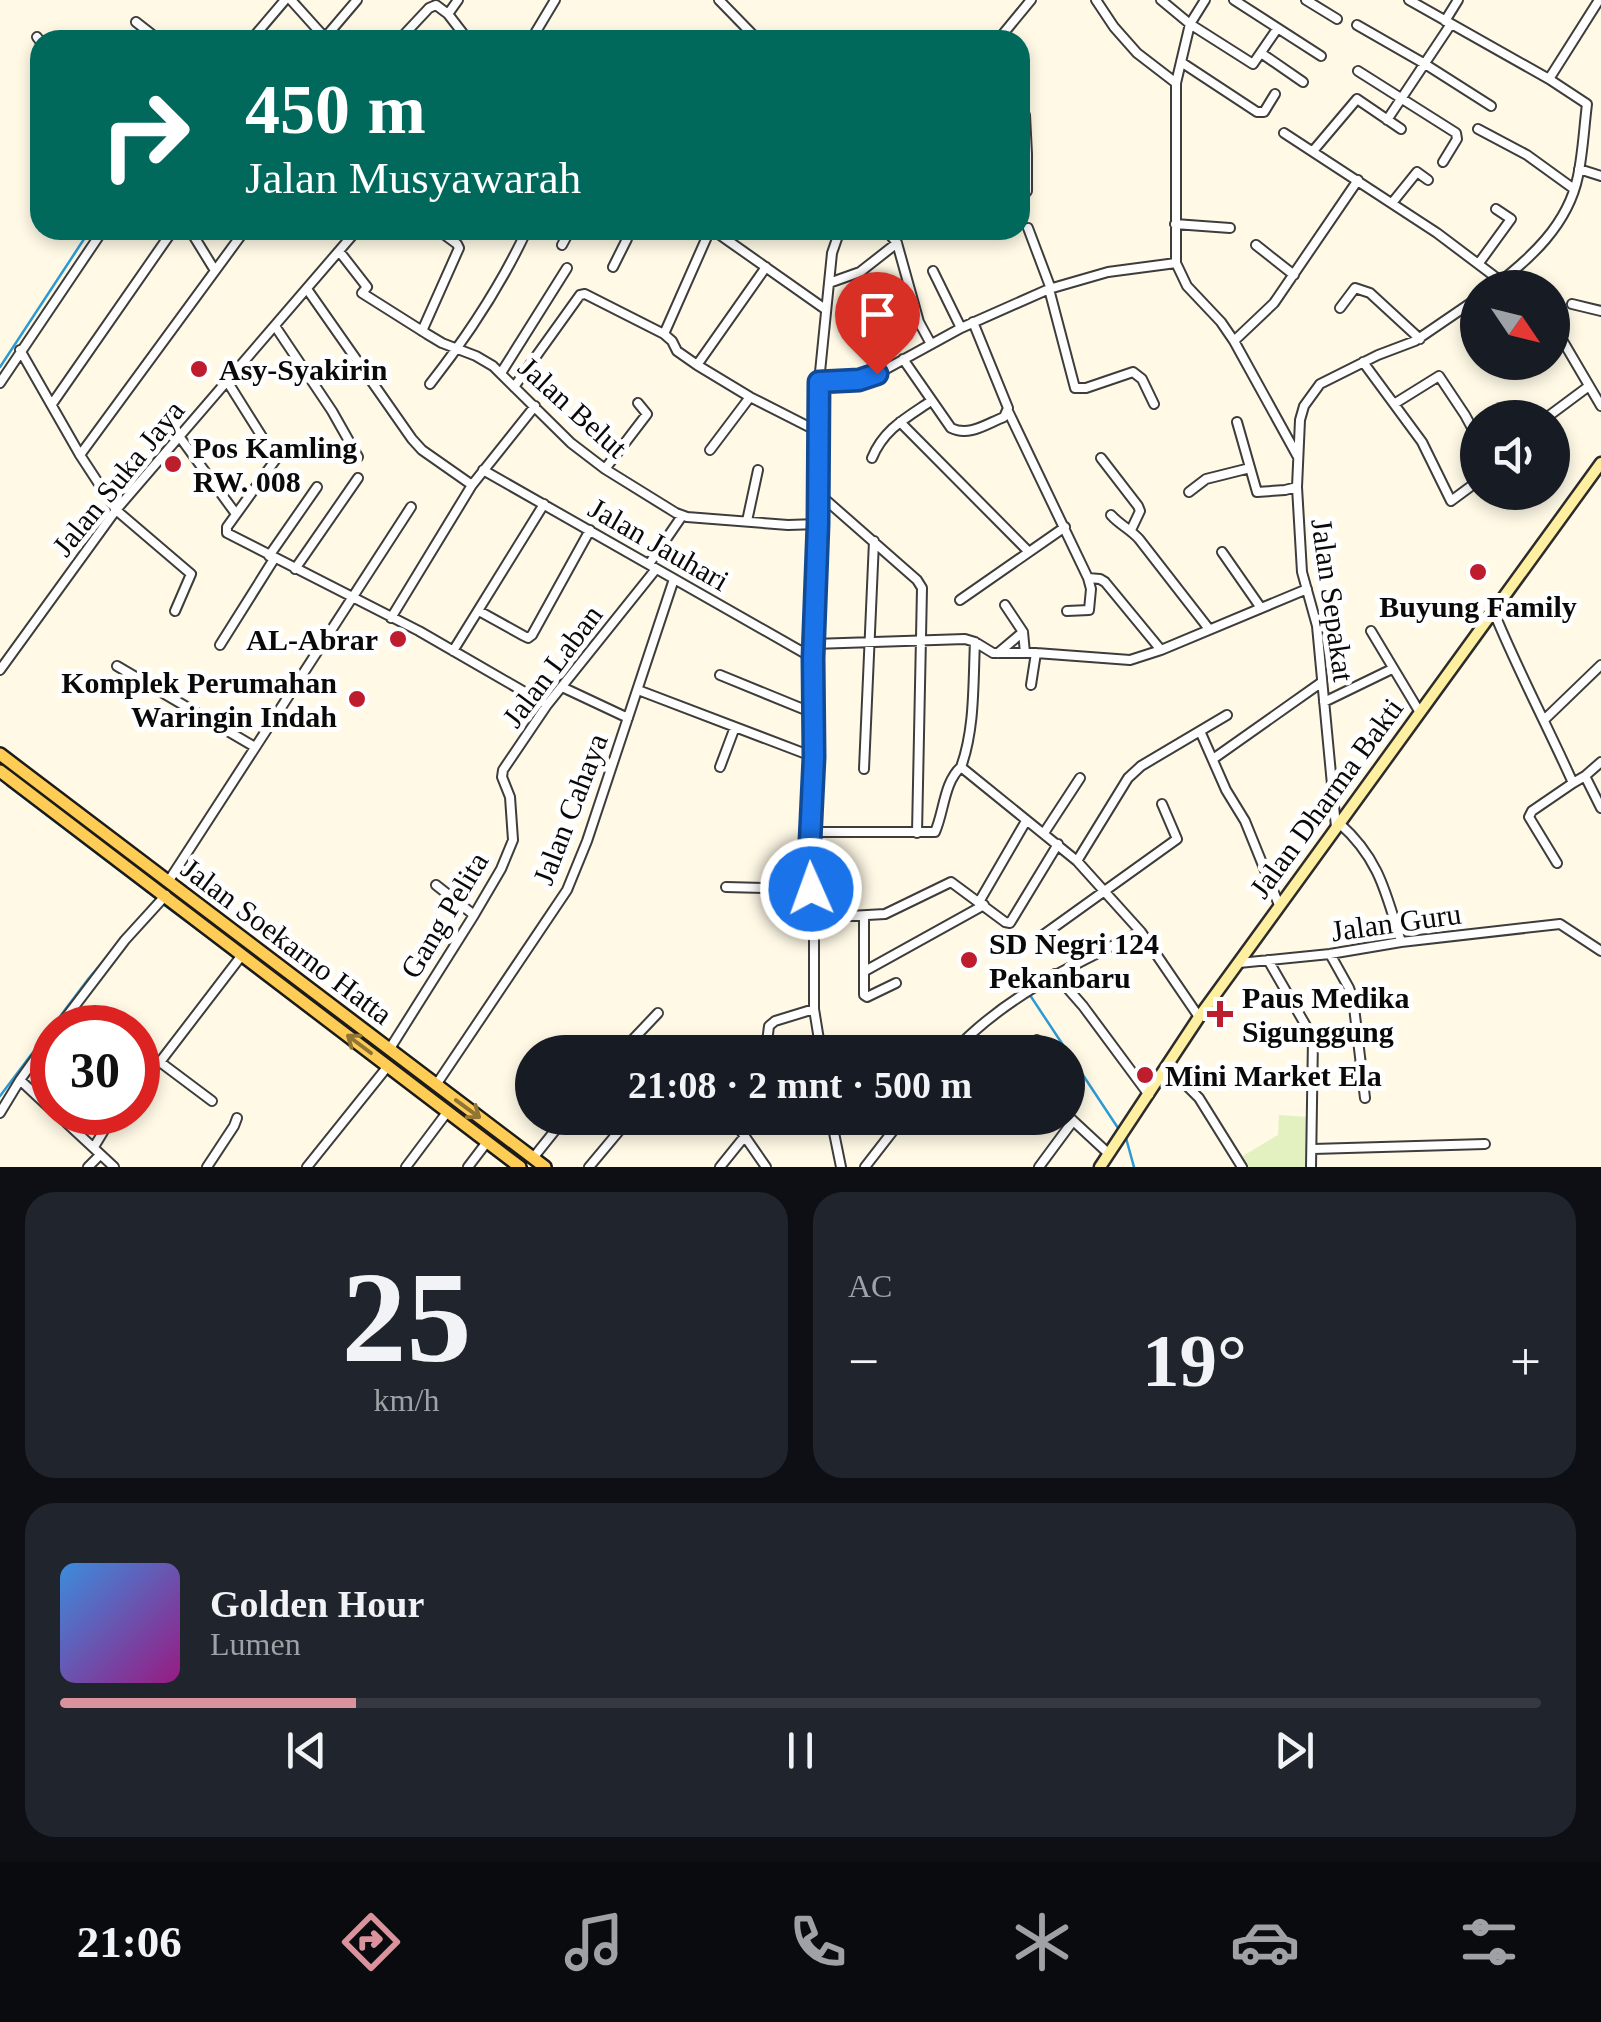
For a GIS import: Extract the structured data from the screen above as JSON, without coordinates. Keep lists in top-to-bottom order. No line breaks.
{"streets":{"main road":["Jalan Dharma Bakti","Jalan Soekarno Hatta"],"street":["Jalan Belut","Jalan Suka Jaya","Jalan Jauhari","Jalan Sepakat","Jalan Laban","Jalan Cahaya","Gang Pelita","Jalan Guru"]},"crossings":[["Jalan Belut","Jalan Suka Jaya"],["Jalan Belut","Jalan Laban"],["Jalan Jauhari","Jalan Laban"],["Jalan Jauhari","Jalan Cahaya"],["Jalan Sepakat","Jalan Dharma Bakti"],["Jalan Laban","Gang Pelita"],["Jalan Dharma Bakti","Jalan Guru"],["Jalan Cahaya","Jalan Soekarno Hatta"],["Gang Pelita","Jalan Soekarno Hatta"]],"places":{"other":["Asy-Syakirin","Pos Kamling RW. 008","Buyung Family","AL-Abrar","Komplek Perumahan Waringin Indah","SD Negri 124 Pekanbaru","Mini Market Ela"],"health":["Paus Medika Sigunggung"]},"north":"bottom right","page":{"turn":["450 m","Jalan Musyawarah"],"limit":"30","trip":"21:08 · 2 mnt · 500 m","tile":[["25","km/h"],"AC"],"heat":["−","19°","+"],"song":["Golden Hour","Lumen"],"tabs":"21:06"}}
